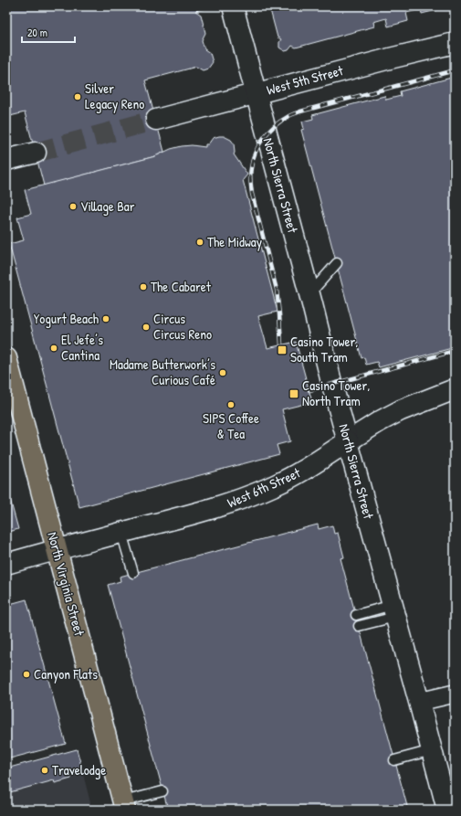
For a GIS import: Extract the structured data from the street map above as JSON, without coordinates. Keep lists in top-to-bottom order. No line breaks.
{"streets":{"main road":["West 5th Street","North Sierra Street","West 6th Street","North Virginia Street"]},"crossings":[["West 5th Street","North Sierra Street"],["North Sierra Street","West 6th Street"],["West 6th Street","North Virginia Street"]],"places":{"other":["Silver Legacy Reno","Village Bar","The Midway","The Cabaret","Yogurt Beach","Circus Circus Reno","El Jefe’s Cantina","Madame Butterwork’s Curious Café","SIPS Coffee & Tea","Canyon Flats","Travelodge"],"transit":["Casino Tower, South Tram","Casino Tower, North Tram"]},"scale_bar":"20 m"}
